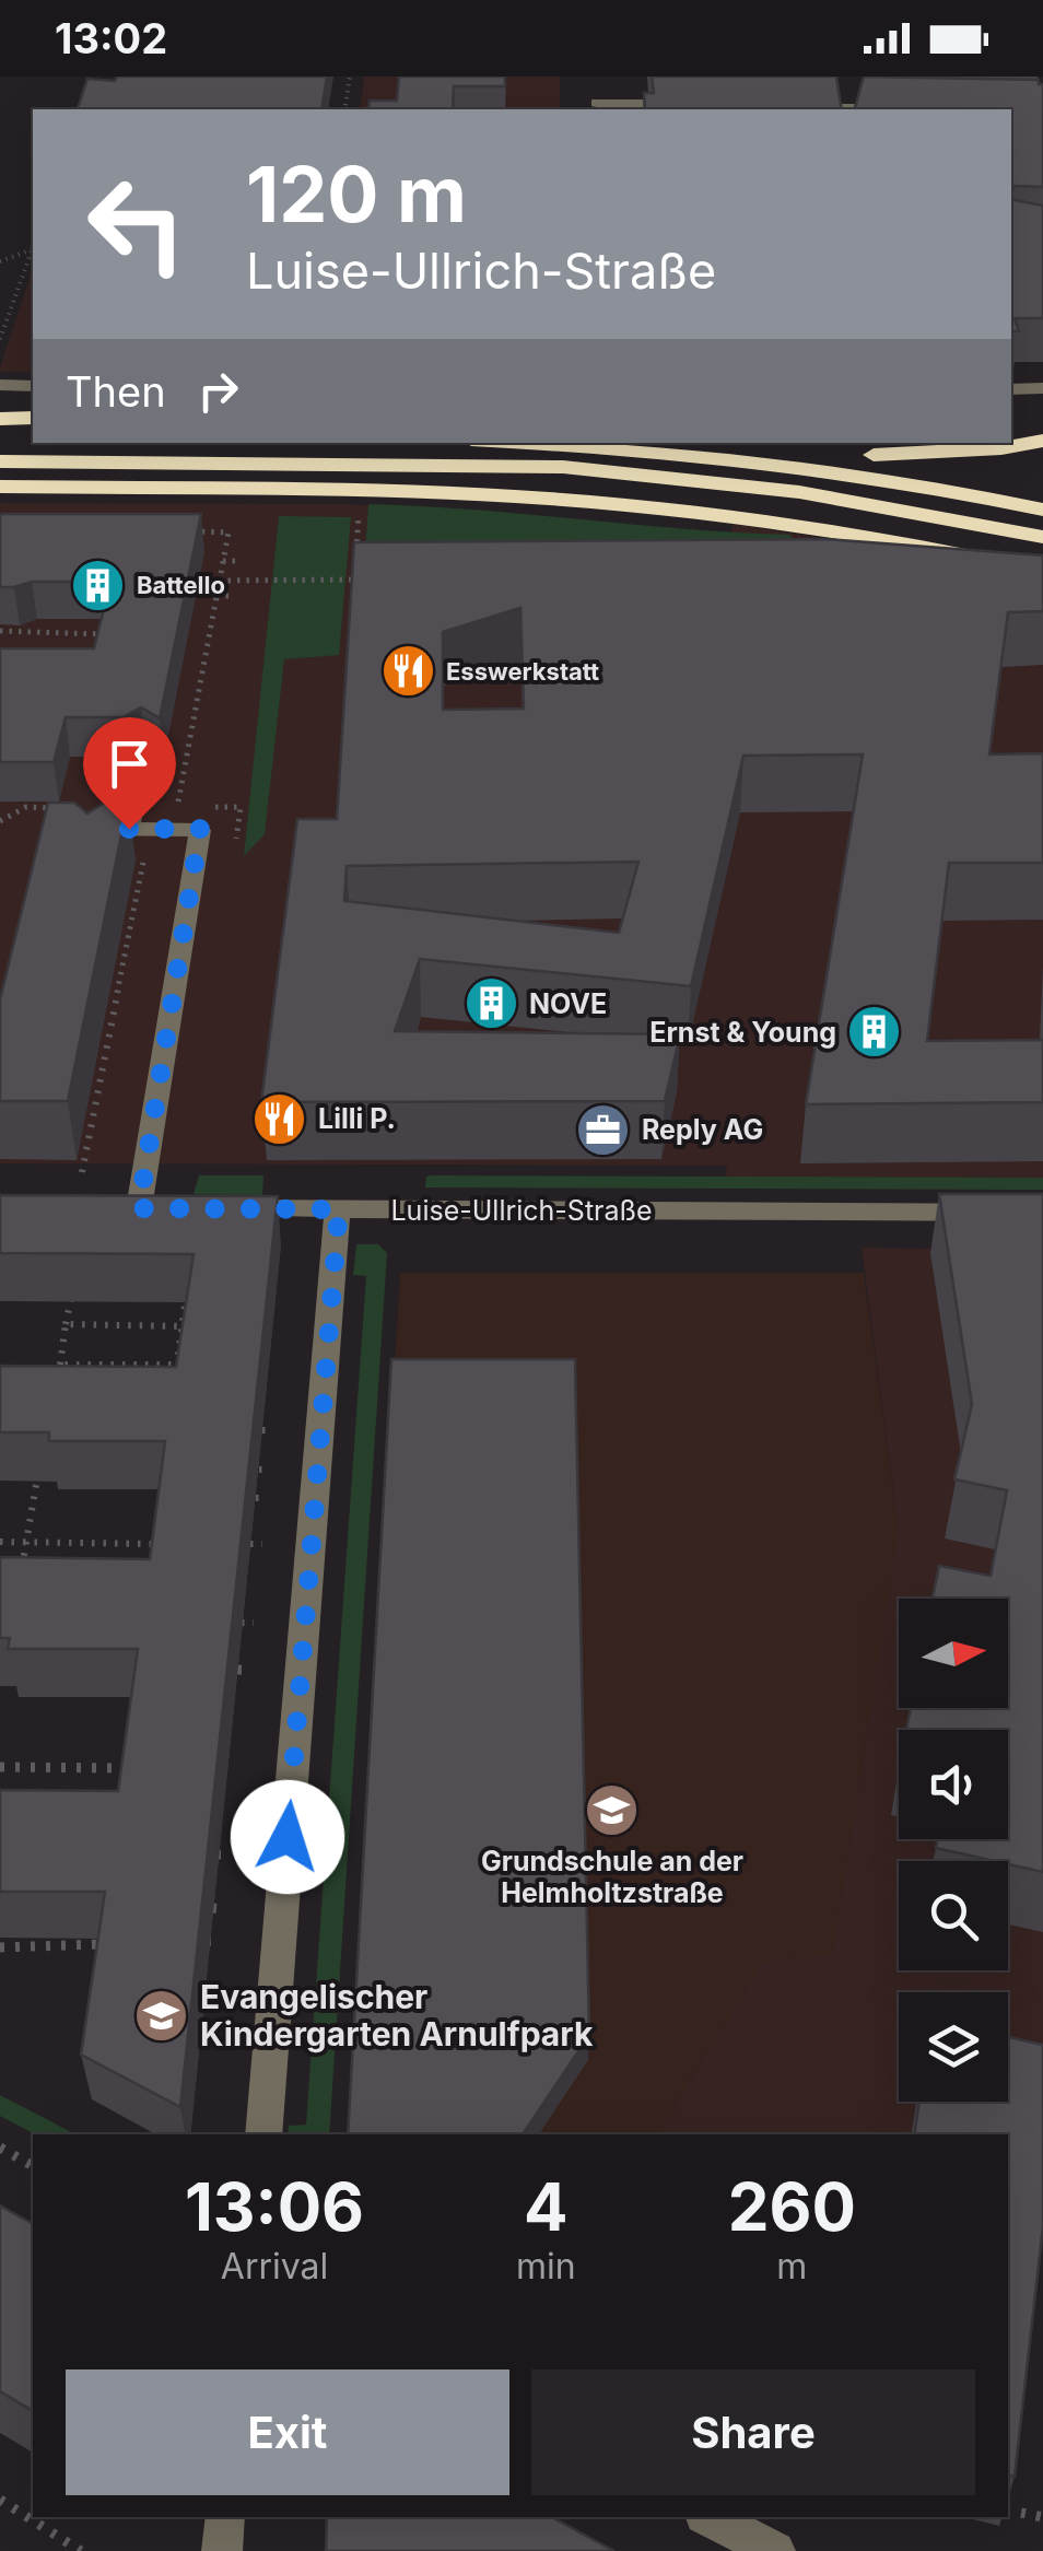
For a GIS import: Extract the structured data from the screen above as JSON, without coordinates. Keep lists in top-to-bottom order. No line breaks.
{"streets":{"street":["Luise-Ullrich-Straße"]},"places":{"building":["Battello","NOVE","Ernst & Young"],"restaurant":["Esswerkstatt","Lilli P."],"office":["Reply AG"],"school or university":["Grundschule an der Helmholtzstraße","Evangelischer Kindergarten Arnulfpark"]},"north":"right","page":{"status":"13:02","turn":["120 m","Luise-Ullrich-Straße"],"then":"Then","eta":["13:06","Arrival","4","min","260","m"],"buttons":["Exit","Share"]}}
